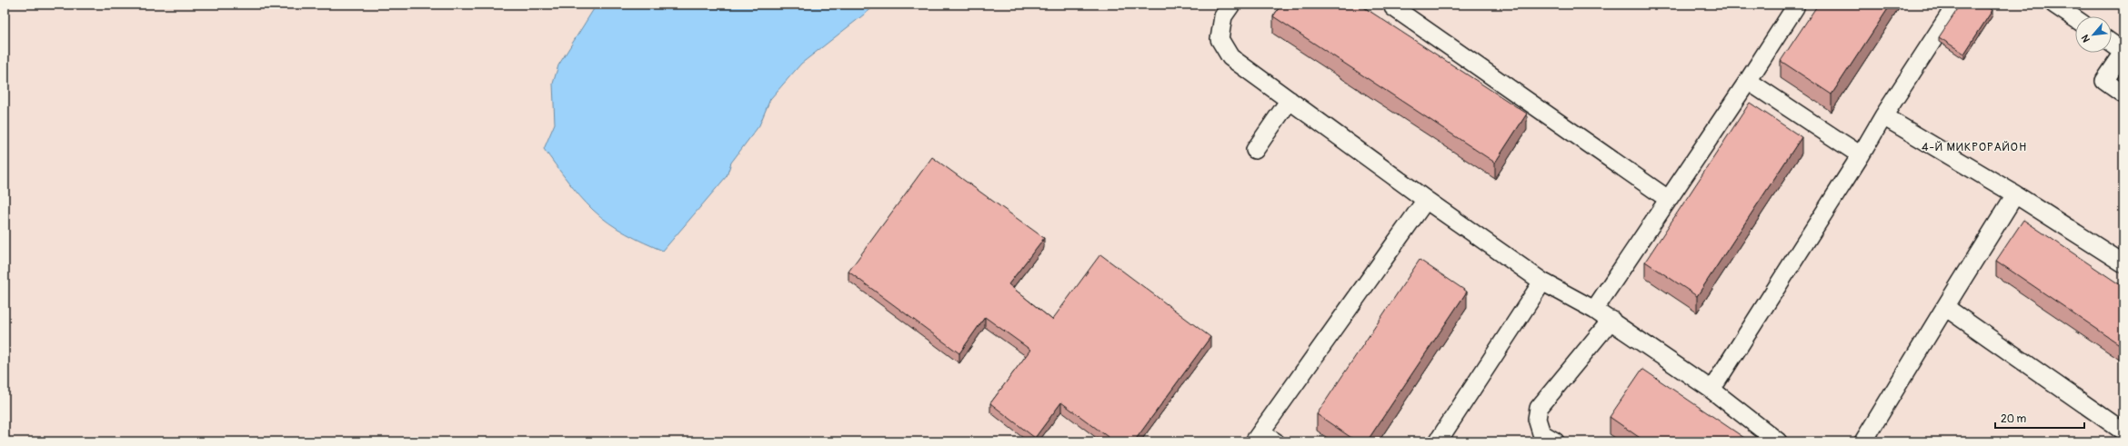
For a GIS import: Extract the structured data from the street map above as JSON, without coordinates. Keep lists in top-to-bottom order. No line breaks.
{"districts":["4-Й МИКРОРАЙОН"],"scale_bar":"20 m","north":"bottom left"}
